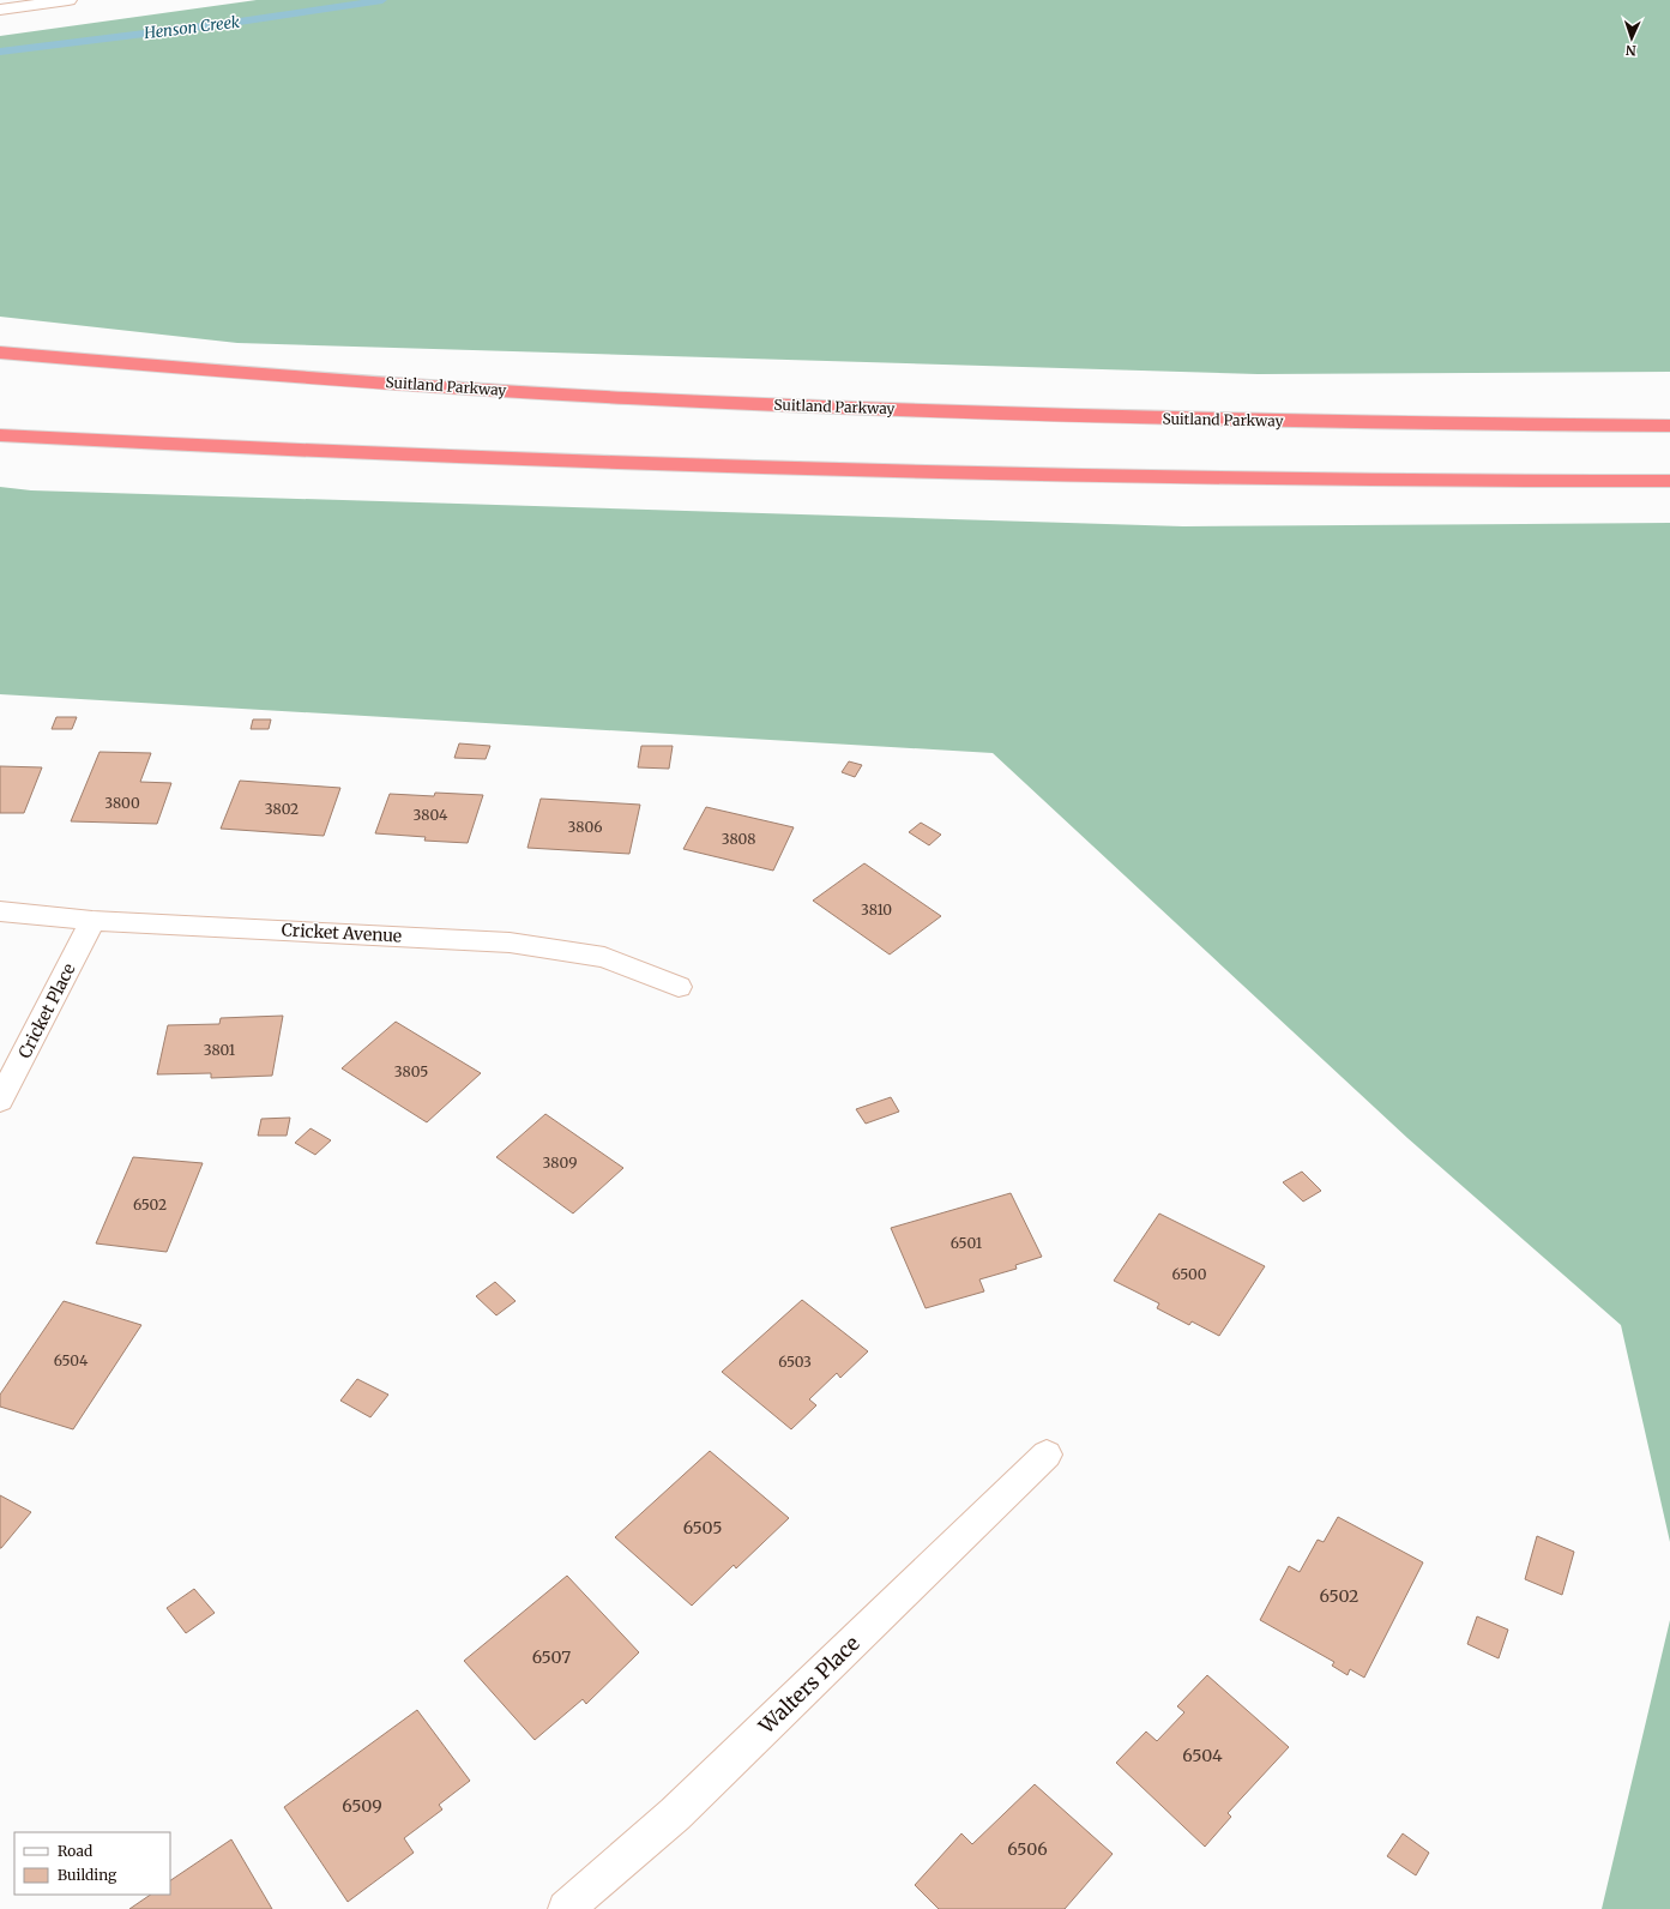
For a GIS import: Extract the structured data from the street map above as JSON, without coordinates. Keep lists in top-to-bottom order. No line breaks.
{"streets":{"highway":["Suitland Parkway"],"street":["Cricket Avenue","Cricket Place","Walters Place"]},"crossings":[["Cricket Avenue","Cricket Place"]],"water":["Henson Creek"],"house_numbers":["3800","3802","3804","3806","3808","3810","3801","3805","3809","6502","6501","6500","6504","6503","6505","6502","6507","6504","6509","6506"],"legend":["Road","Building"],"north":"bottom"}
